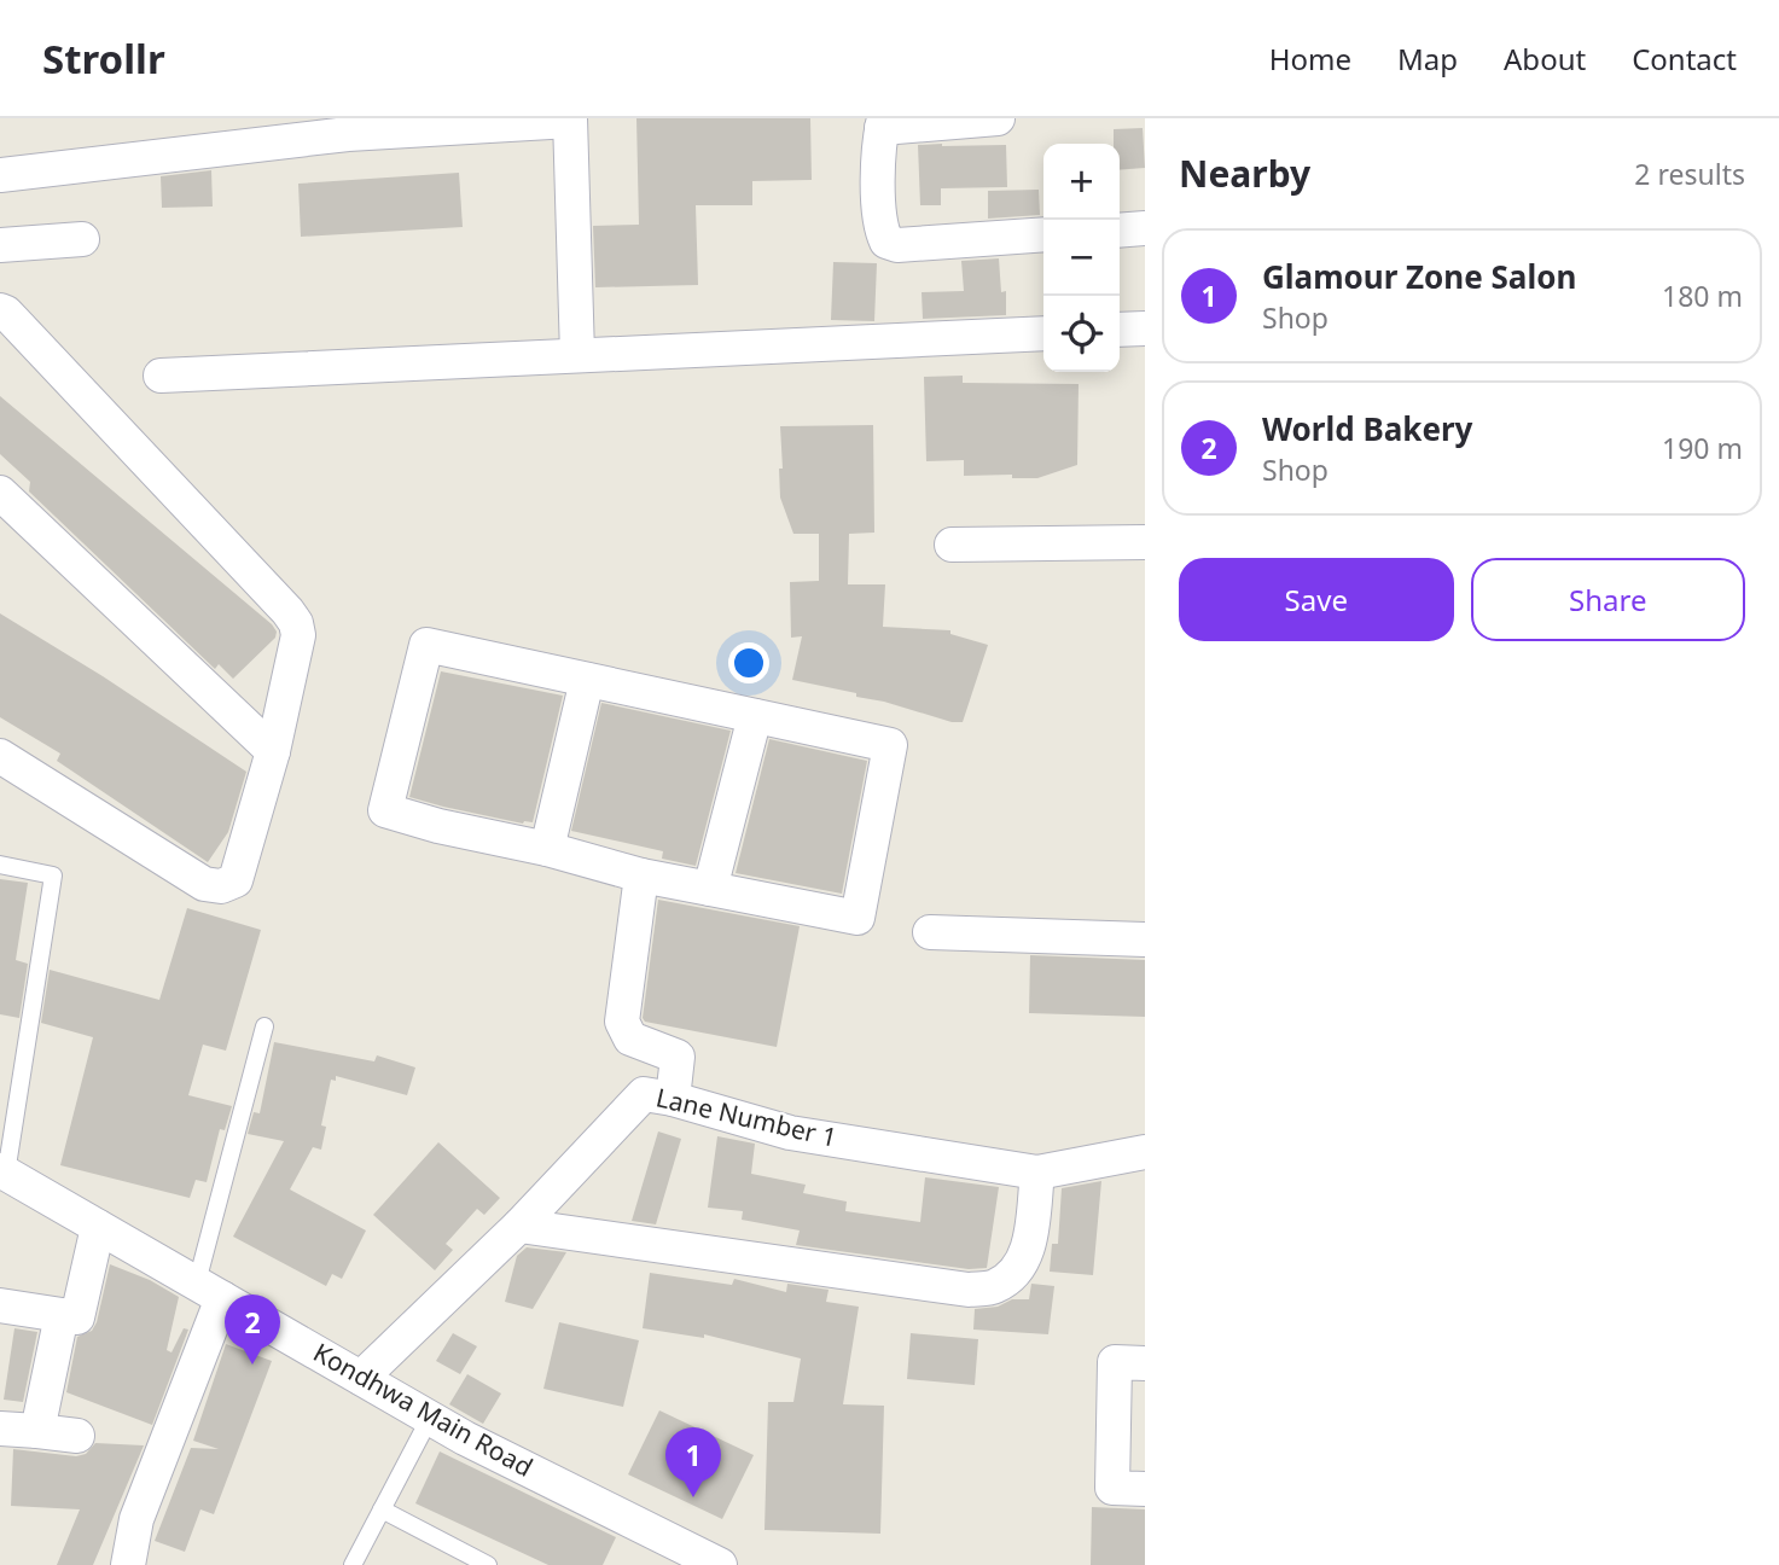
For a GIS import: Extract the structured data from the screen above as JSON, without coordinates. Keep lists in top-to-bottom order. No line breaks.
{"streets":{"street":["Lane Number 1","Kondhwa Main Road"]},"crossings":[["Lane Number 1","Kondhwa Main Road"]],"page":{"header":"Strollr","nav":["Home","Map","About","Contact"],"heading":["Nearby","2 results"],"map_buttons":["+","−"],"list":[{"mark":"1","name":"Glamour Zone Salon","note":"Shop","value":"180 m"},{"mark":"2","name":"World Bakery","note":"Shop","value":"190 m"}],"buttons":["Save","Share"],"pins":["2","1"]}}
